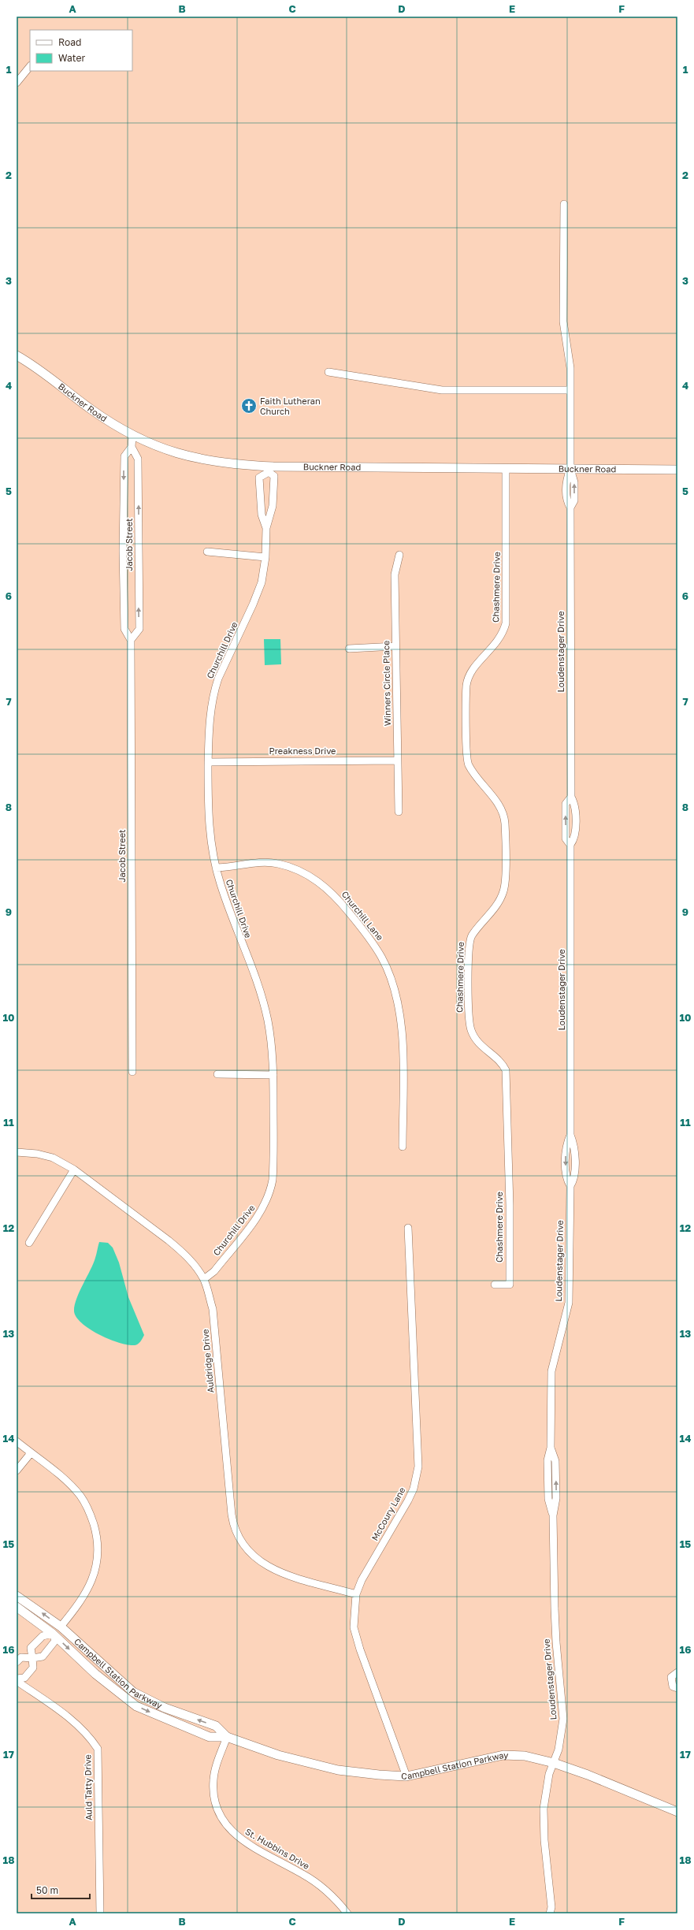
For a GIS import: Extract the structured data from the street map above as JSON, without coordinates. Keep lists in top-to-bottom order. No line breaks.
{"streets":{"street":["Buckner Road","Jacob Street","Chashmere Drive","Churchill Drive","Loudenstager Drive","Winners Circle Place","Preakness Drive","Churchill Lane","Auldridge Drive","McCoury Lane","Campbell Station Parkway","Auld Tatty Drive","St. Hubbins Drive"]},"crossings":[["Buckner Road","Jacob Street"],["Buckner Road","Chashmere Drive"],["Buckner Road","Churchill Drive"],["Buckner Road","Loudenstager Drive"],["Churchill Drive","Preakness Drive"],["Churchill Drive","Churchill Lane"],["Churchill Drive","Auldridge Drive"],["Loudenstager Drive","Campbell Station Parkway"],["Winners Circle Place","Preakness Drive"],["Auldridge Drive","McCoury Lane"],["McCoury Lane","Campbell Station Parkway"],["Campbell Station Parkway","St. Hubbins Drive"]],"places":{"church":["Faith Lutheran Church"]},"legend":["Road","Water"],"scale_bar":"50 m","grid":{"columns":["A","B","C","D","E","F"],"rows":["1","2","3","4","5","6","7","8","9","10","11","12","13","14","15","16","17","18"]}}
